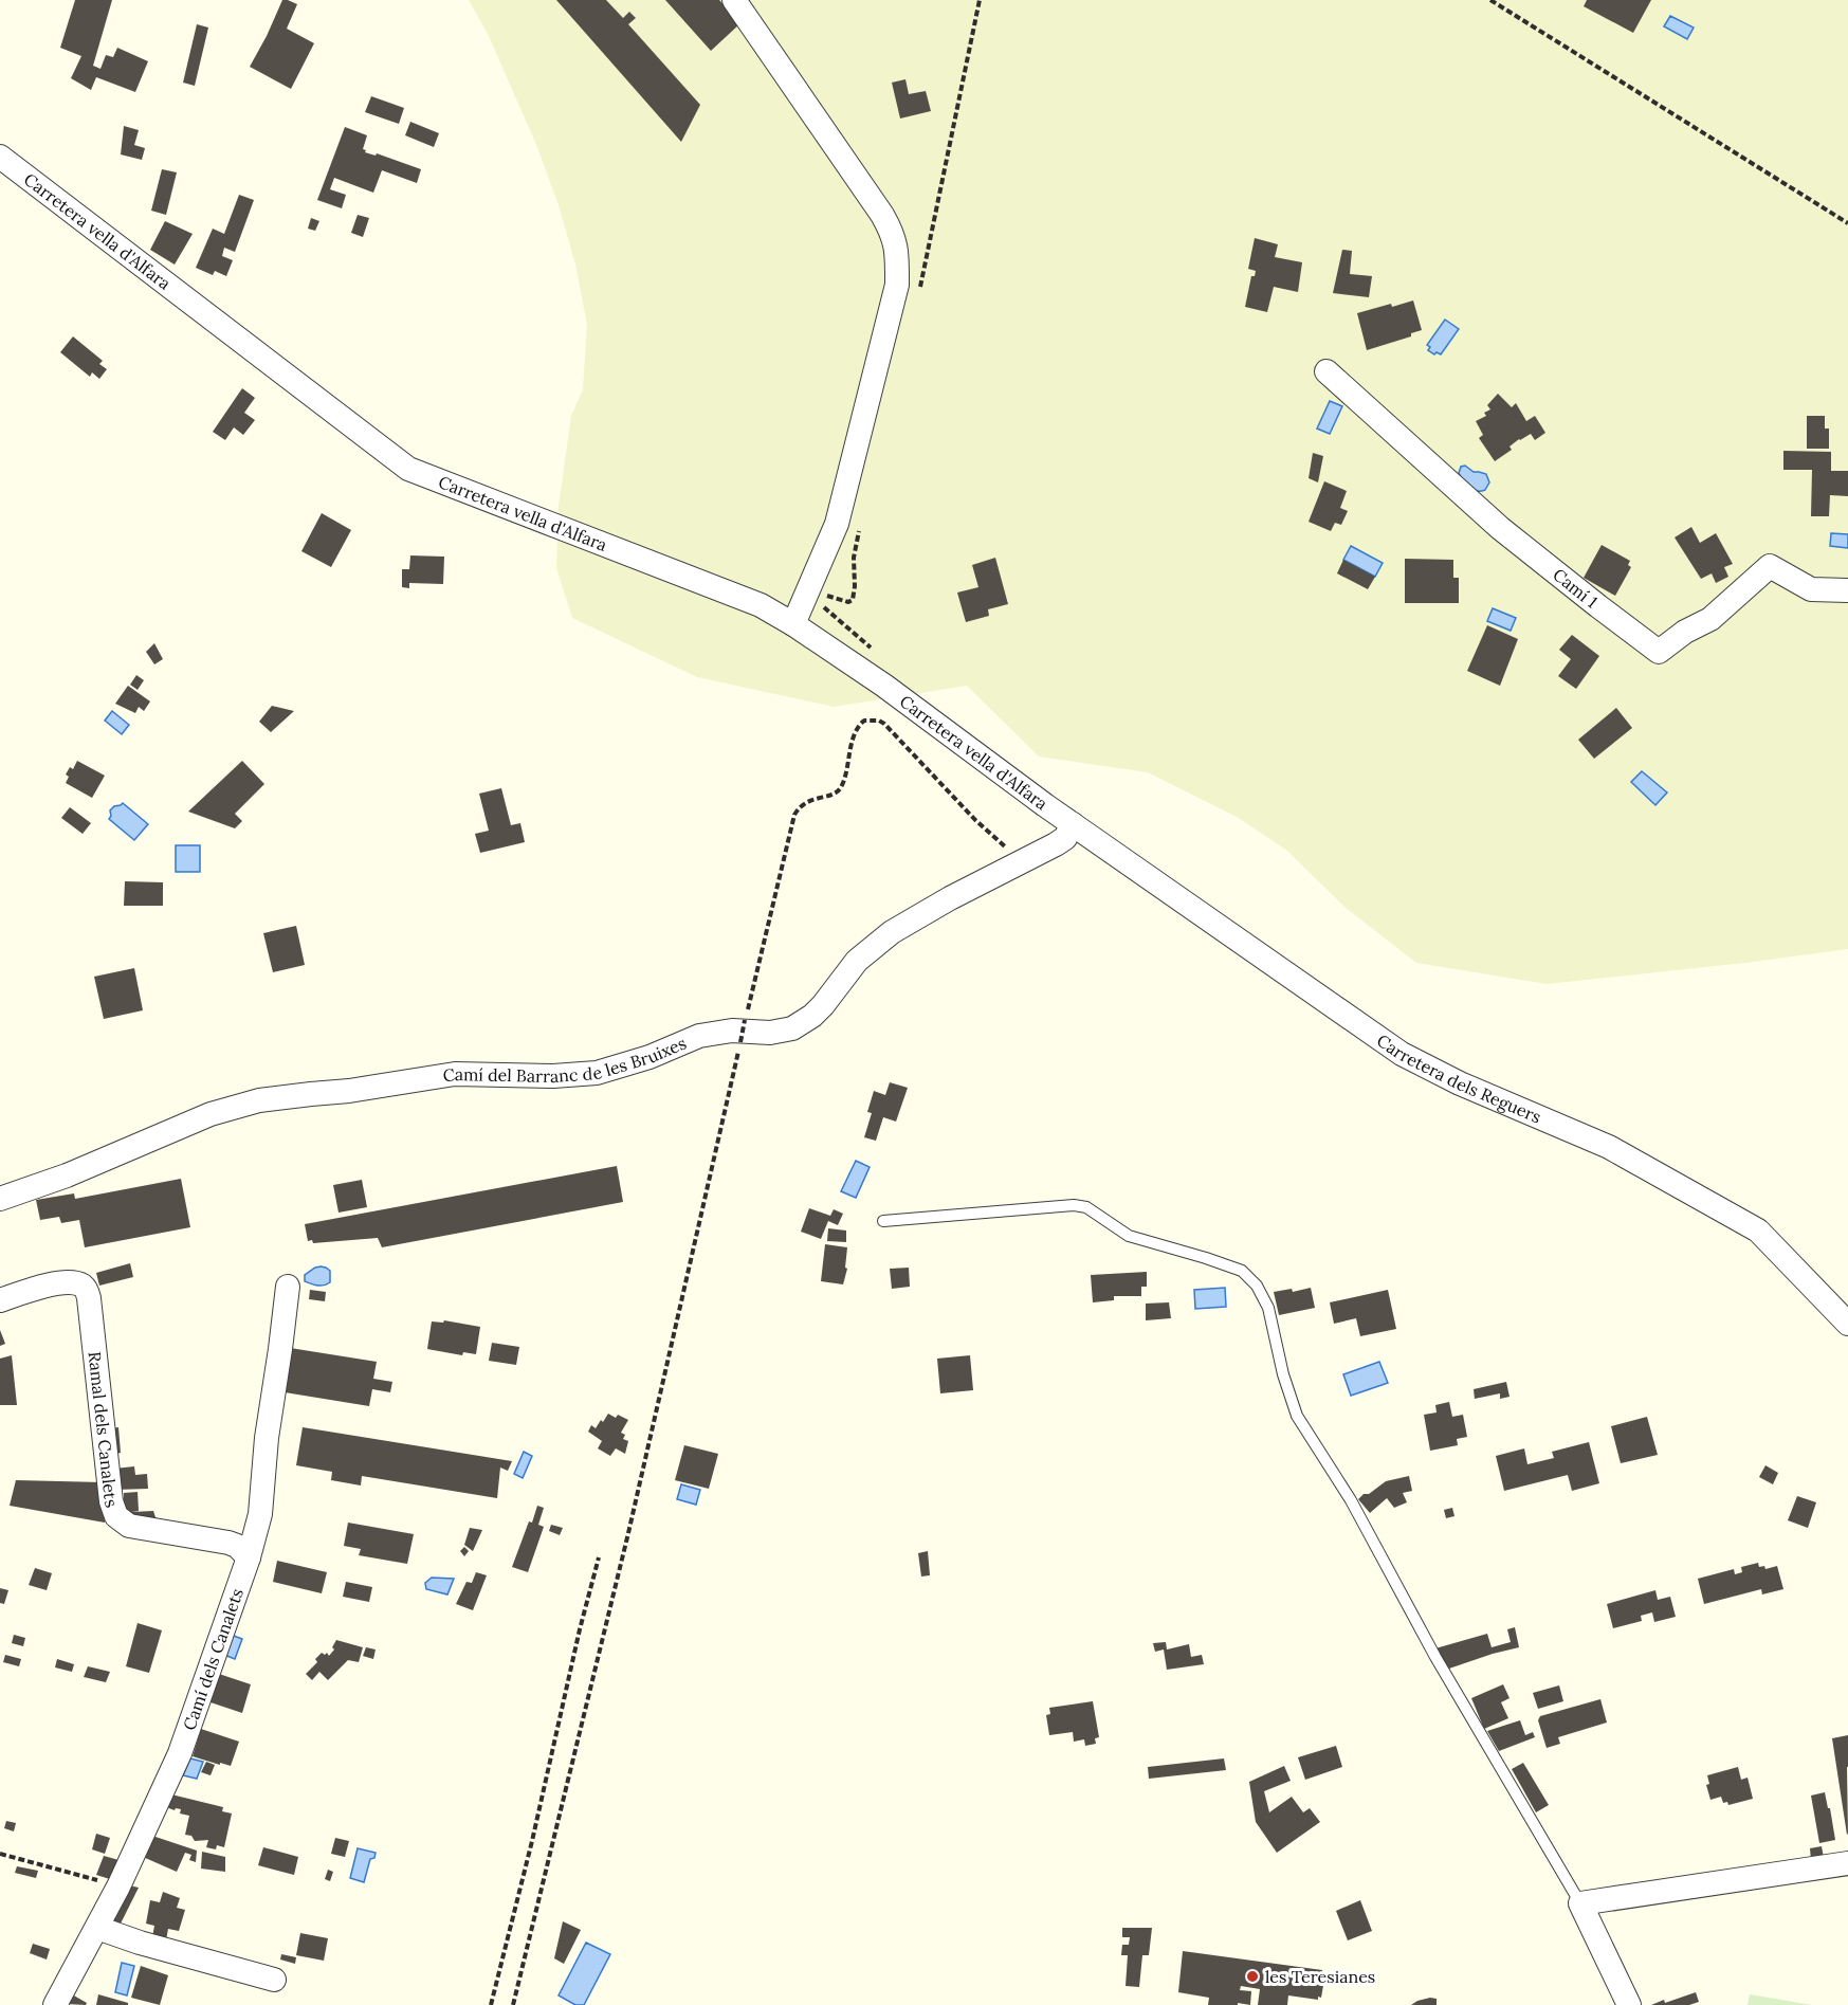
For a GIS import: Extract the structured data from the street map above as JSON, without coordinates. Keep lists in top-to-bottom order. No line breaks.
{"streets":{"street":["Carretera vella d'Alfara","Camí 1","Camí del Barranc de les Bruixes","Carretera dels Reguers","Ramal dels Canalets","Camí dels Canalets"]},"crossings":[["Carretera vella d'Alfara","Camí del Barranc de les Bruixes"],["Carretera vella d'Alfara","Carretera dels Reguers"],["Camí del Barranc de les Bruixes","Carretera dels Reguers"],["Ramal dels Canalets","Camí dels Canalets"]],"places":["les Teresianes"]}
